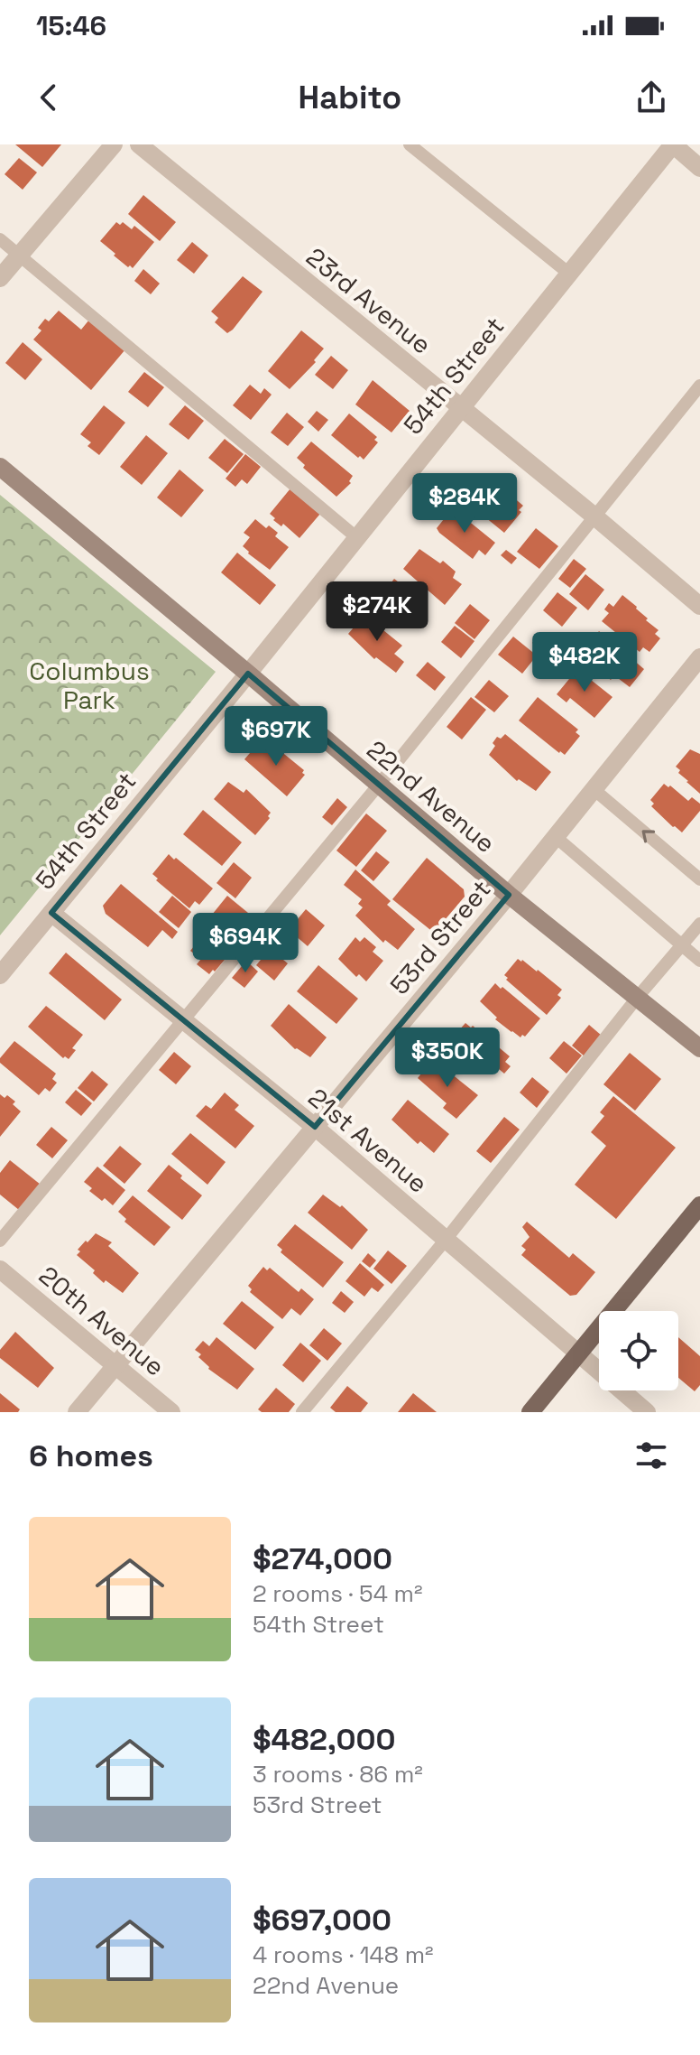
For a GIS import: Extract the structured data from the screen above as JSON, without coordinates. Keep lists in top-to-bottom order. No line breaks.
{"streets":{"street":["23rd Avenue","54th Street","22nd Avenue","53rd Street","21st Avenue","20th Avenue"]},"crossings":[["23rd Avenue","54th Street"],["54th Street","22nd Avenue"],["54th Street","21st Avenue"],["22nd Avenue","53rd Street"],["53rd Street","21st Avenue"],["53rd Street","20th Avenue"]],"parks":["Columbus Park"],"page":{"status":"15:46","header":"Habito","price":["$284K","$274K","$482K","$697K","$694K","$350K"],"heading":"6 homes","list":[{"name":"$274,000","note":"2 rooms · 54 m² · 54th Street"},{"name":"$482,000","note":"3 rooms · 86 m² · 53rd Street"},{"name":"$697,000","note":"4 rooms · 148 m² · 22nd Avenue"}]}}
